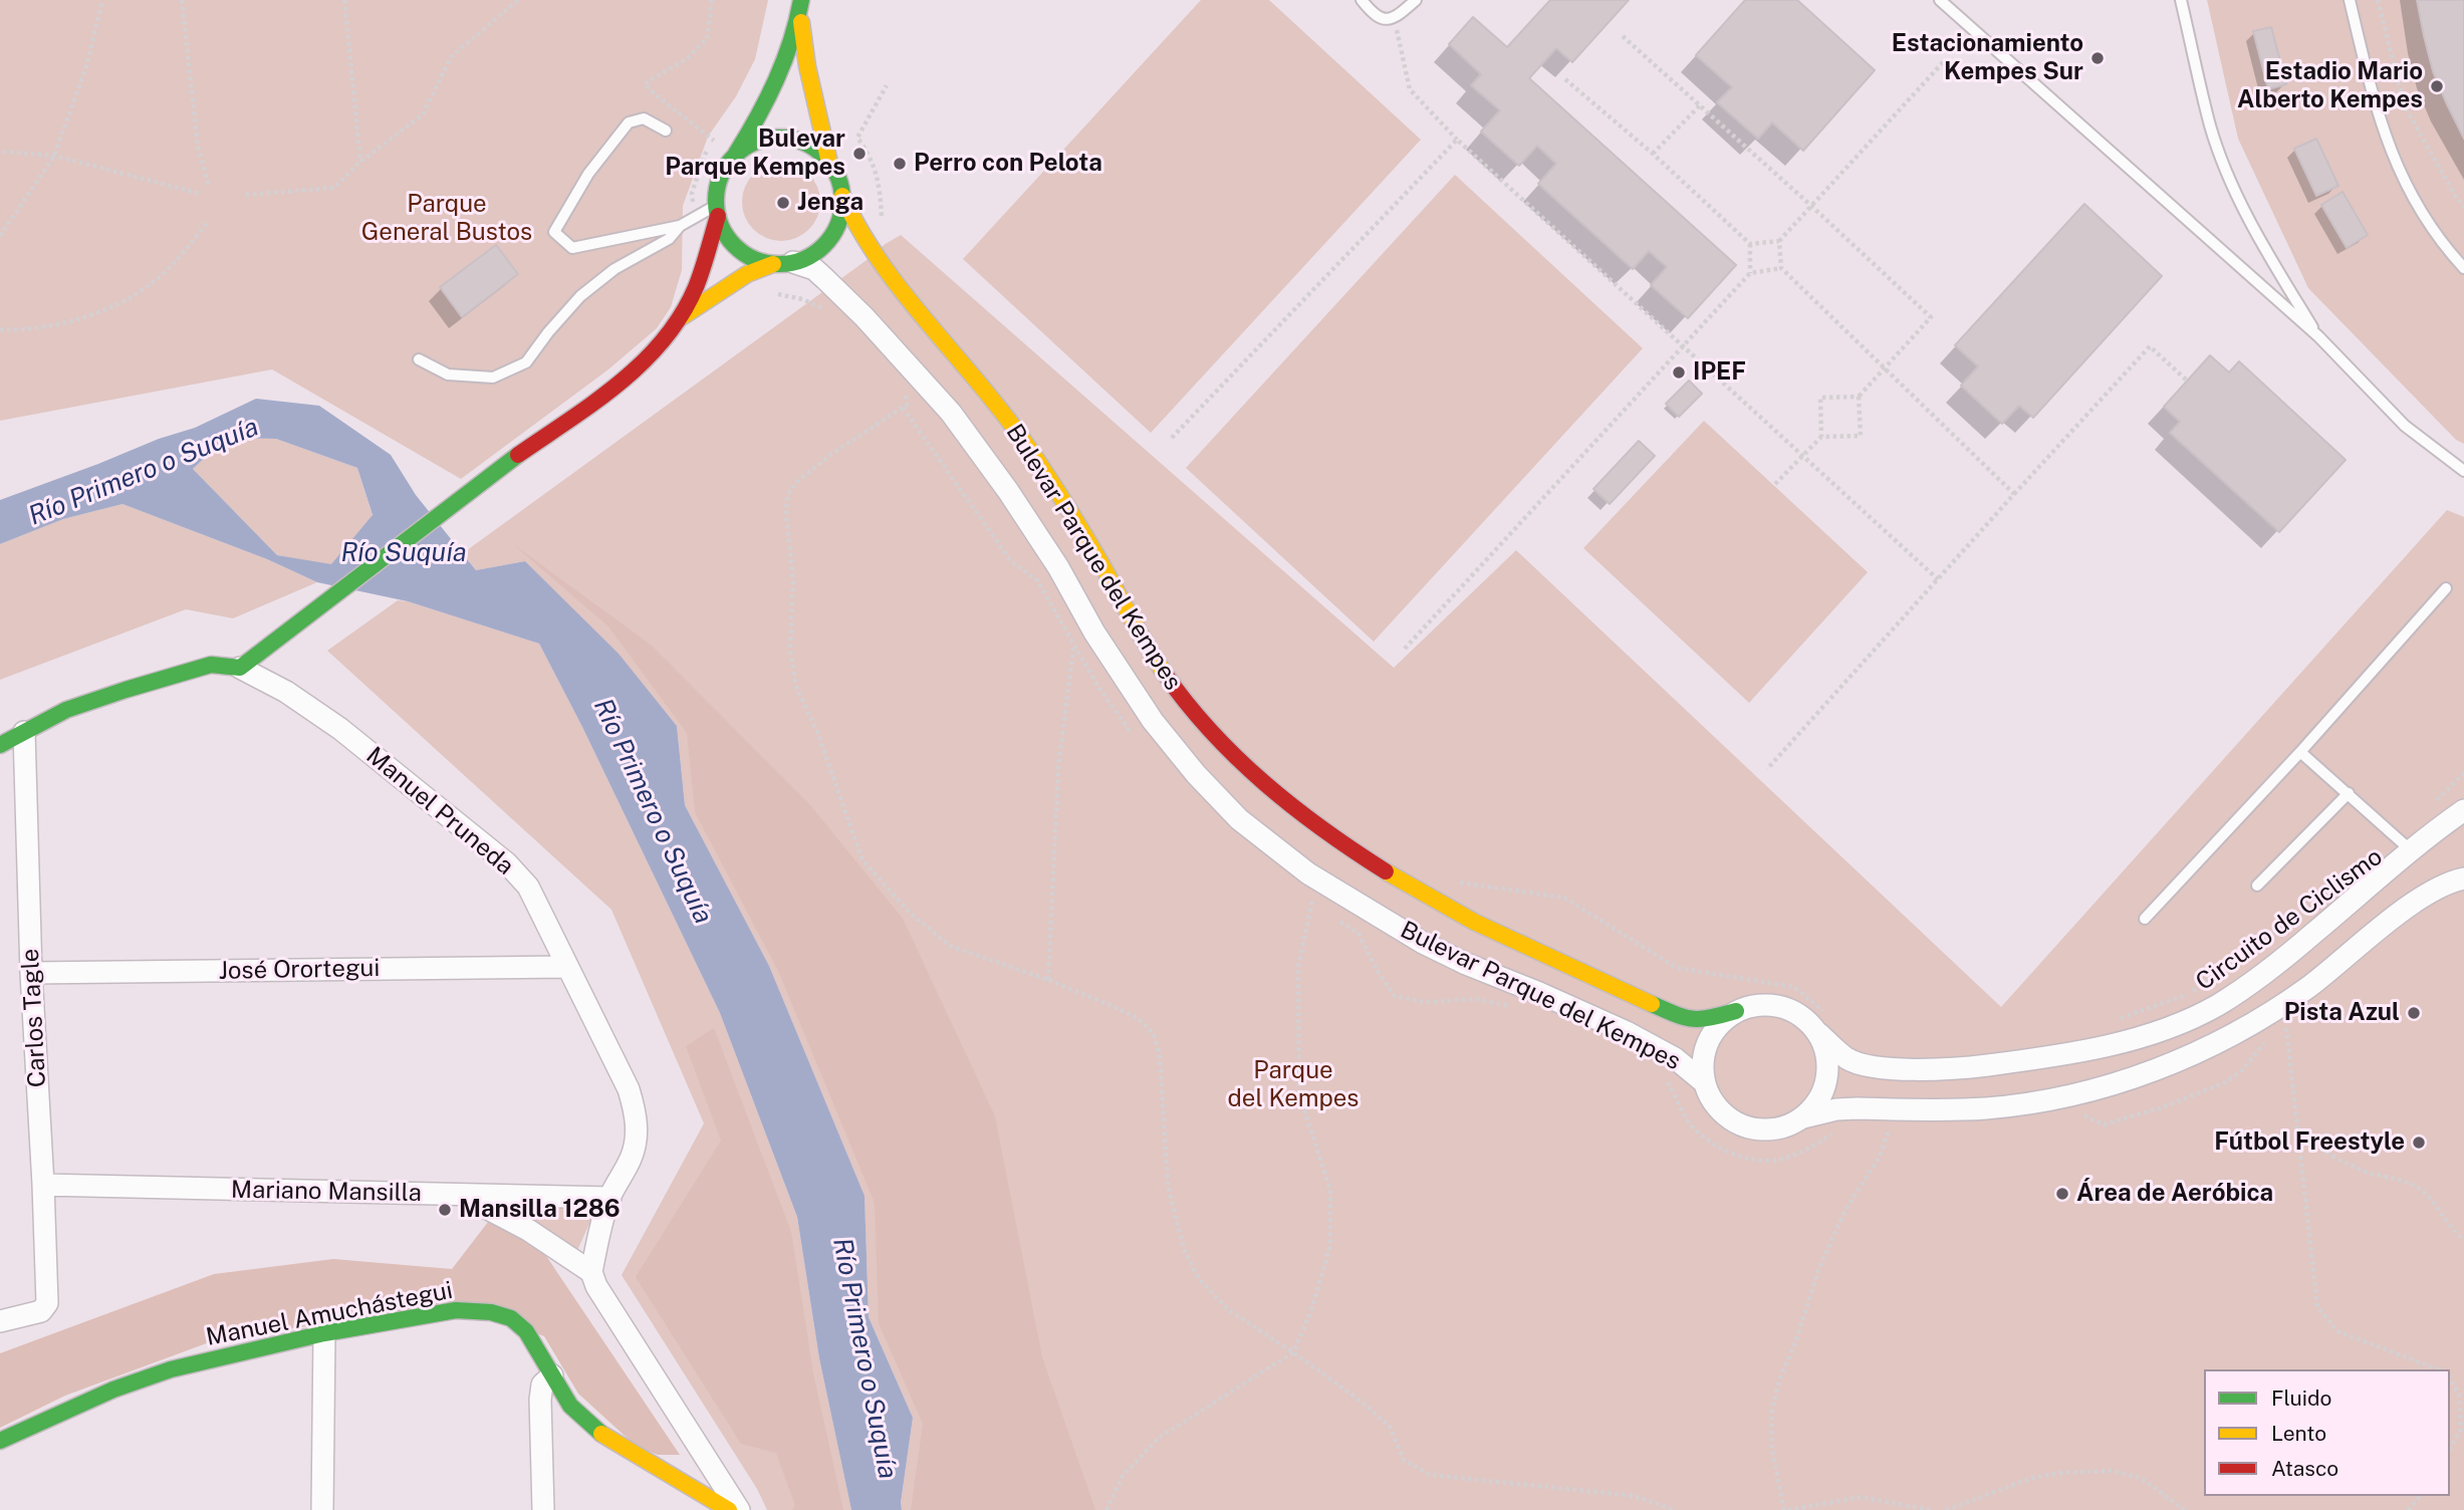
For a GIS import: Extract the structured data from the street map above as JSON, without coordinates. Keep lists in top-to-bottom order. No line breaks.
{"streets":{"street":["Bulevar Parque del Kempes","Manuel Pruneda","José Orortegui","Carlos Tagle","Mariano Mansilla","Manuel Amuchástegui"],"path":["Circuito de Ciclismo"]},"crossings":[["Manuel Pruneda","José Orortegui"],["Manuel Pruneda","Mariano Mansilla"],["José Orortegui","Carlos Tagle"],["Carlos Tagle","Mariano Mansilla"]],"water":["Río Primero o Suquía","Río Suquía"],"parks":["Parque General Bustos","Parque del Kempes"],"places":["Estacionamiento Kempes Sur","Estadio Mario Alberto Kempes","Bulevar Parque Kempes","Perro con Pelota","Jenga","IPEF","Pista Azul","Fútbol Freestyle","Área de Aeróbica","Mansilla 1286"],"legend":["Fluido","Lento","Atasco"]}
